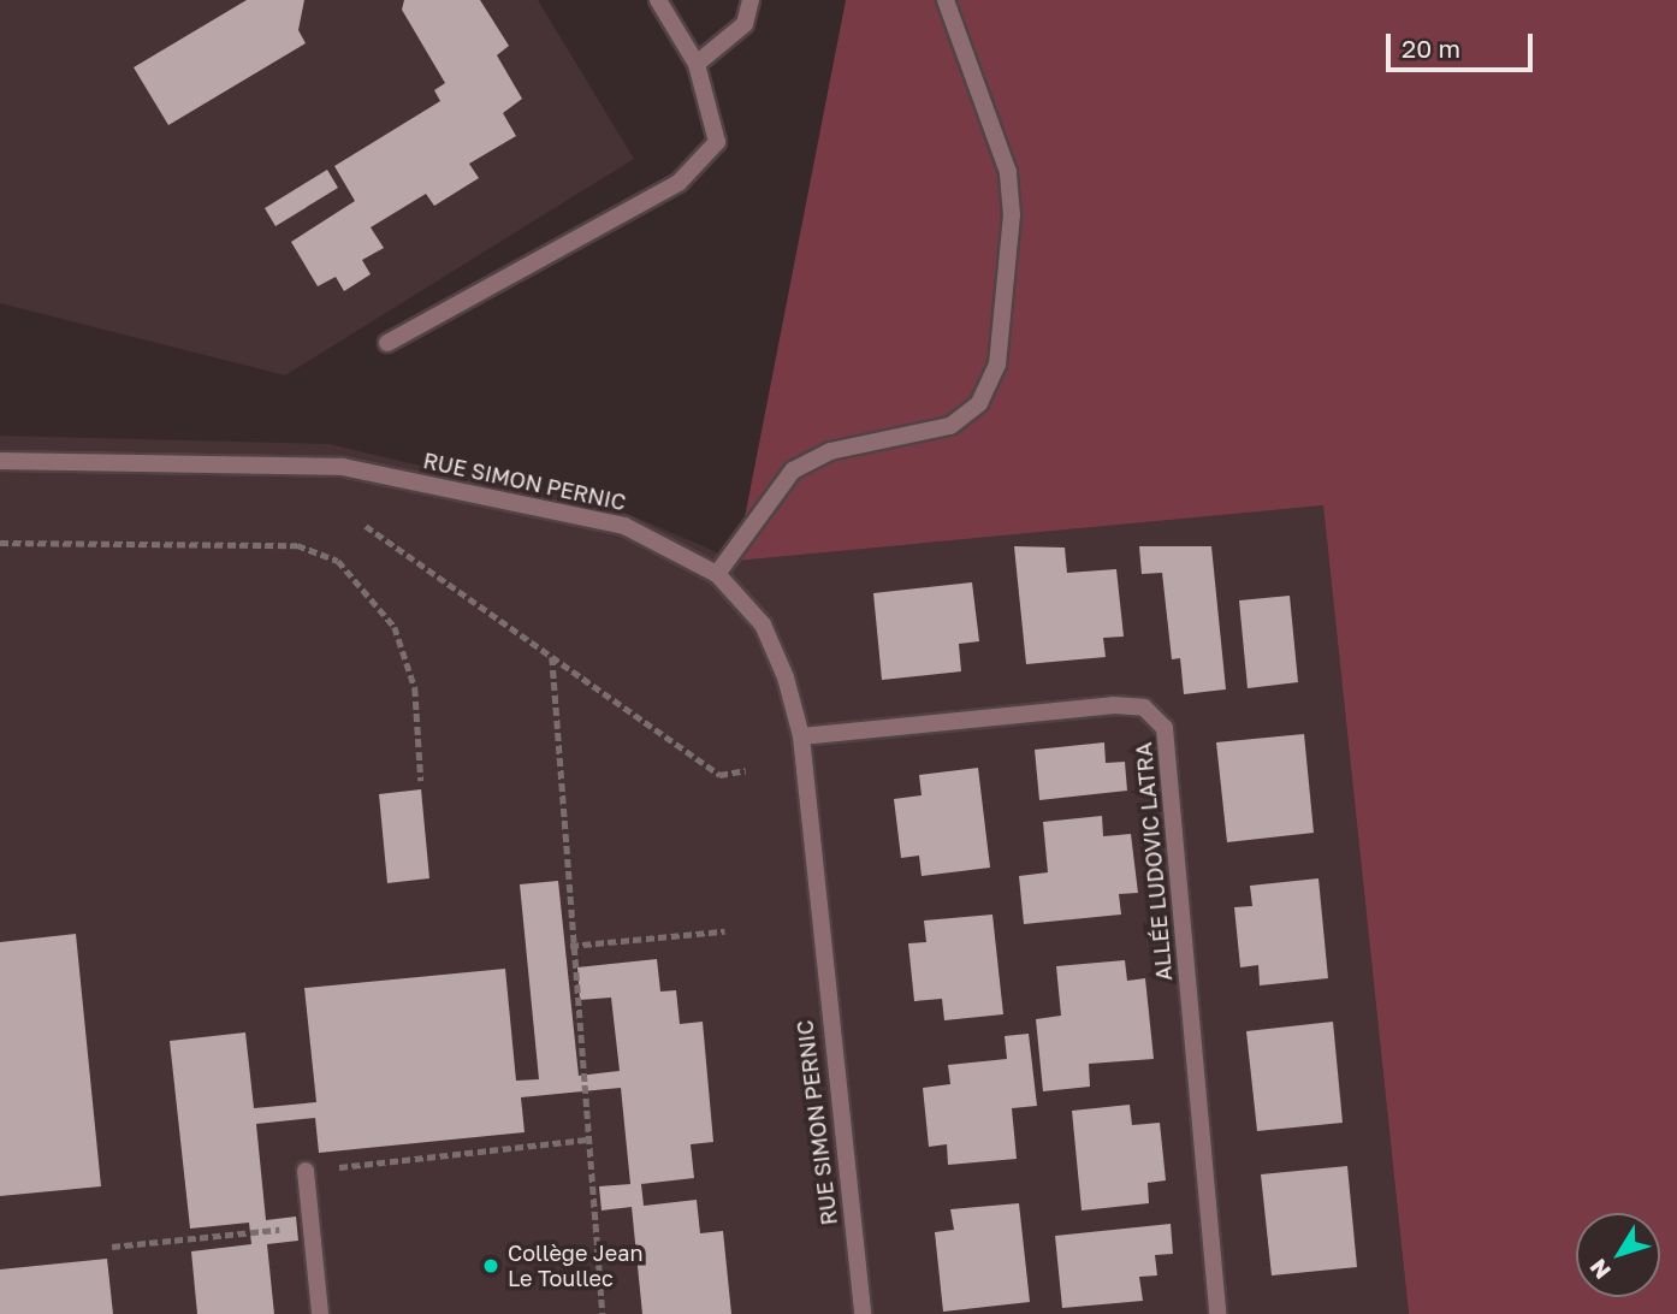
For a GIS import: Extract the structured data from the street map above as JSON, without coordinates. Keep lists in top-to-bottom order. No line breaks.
{"streets":{"street":["RUE SIMON PERNIC","ALLÉE LUDOVIC LATRA"]},"crossings":[["RUE SIMON PERNIC","ALLÉE LUDOVIC LATRA"]],"places":["Collège Jean Le Toullec"],"scale_bar":"20 m","north":"bottom left"}
